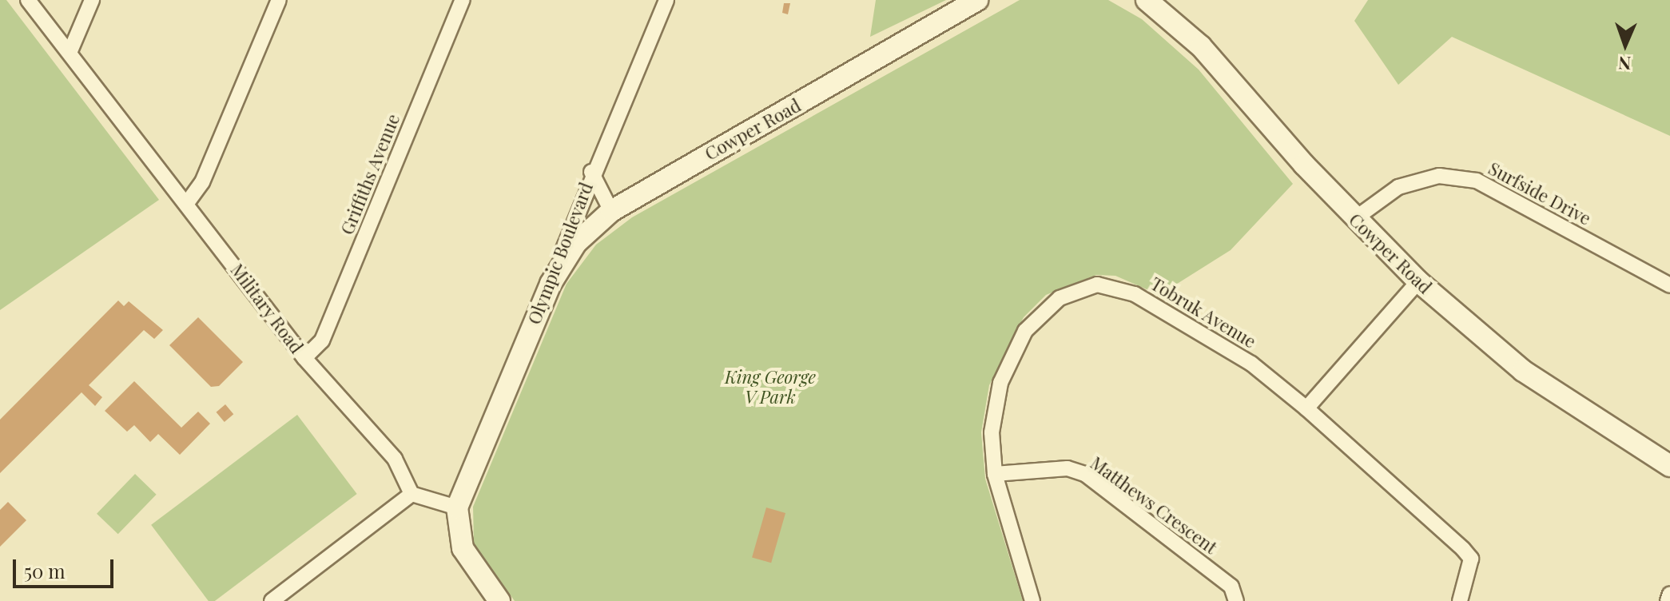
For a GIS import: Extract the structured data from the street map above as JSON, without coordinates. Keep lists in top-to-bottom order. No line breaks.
{"streets":{"main road":["Cowper Road","Olympic Boulevard"],"street":["Griffiths Avenue","Surfside Drive","Military Road","Tobruk Avenue","Matthews Crescent"]},"crossings":[["Cowper Road","Surfside Drive"],["Cowper Road","Olympic Boulevard"],["Griffiths Avenue","Military Road"],["Tobruk Avenue","Matthews Crescent"]],"parks":["King George V Park"],"scale_bar":"50 m","north":"bottom"}
